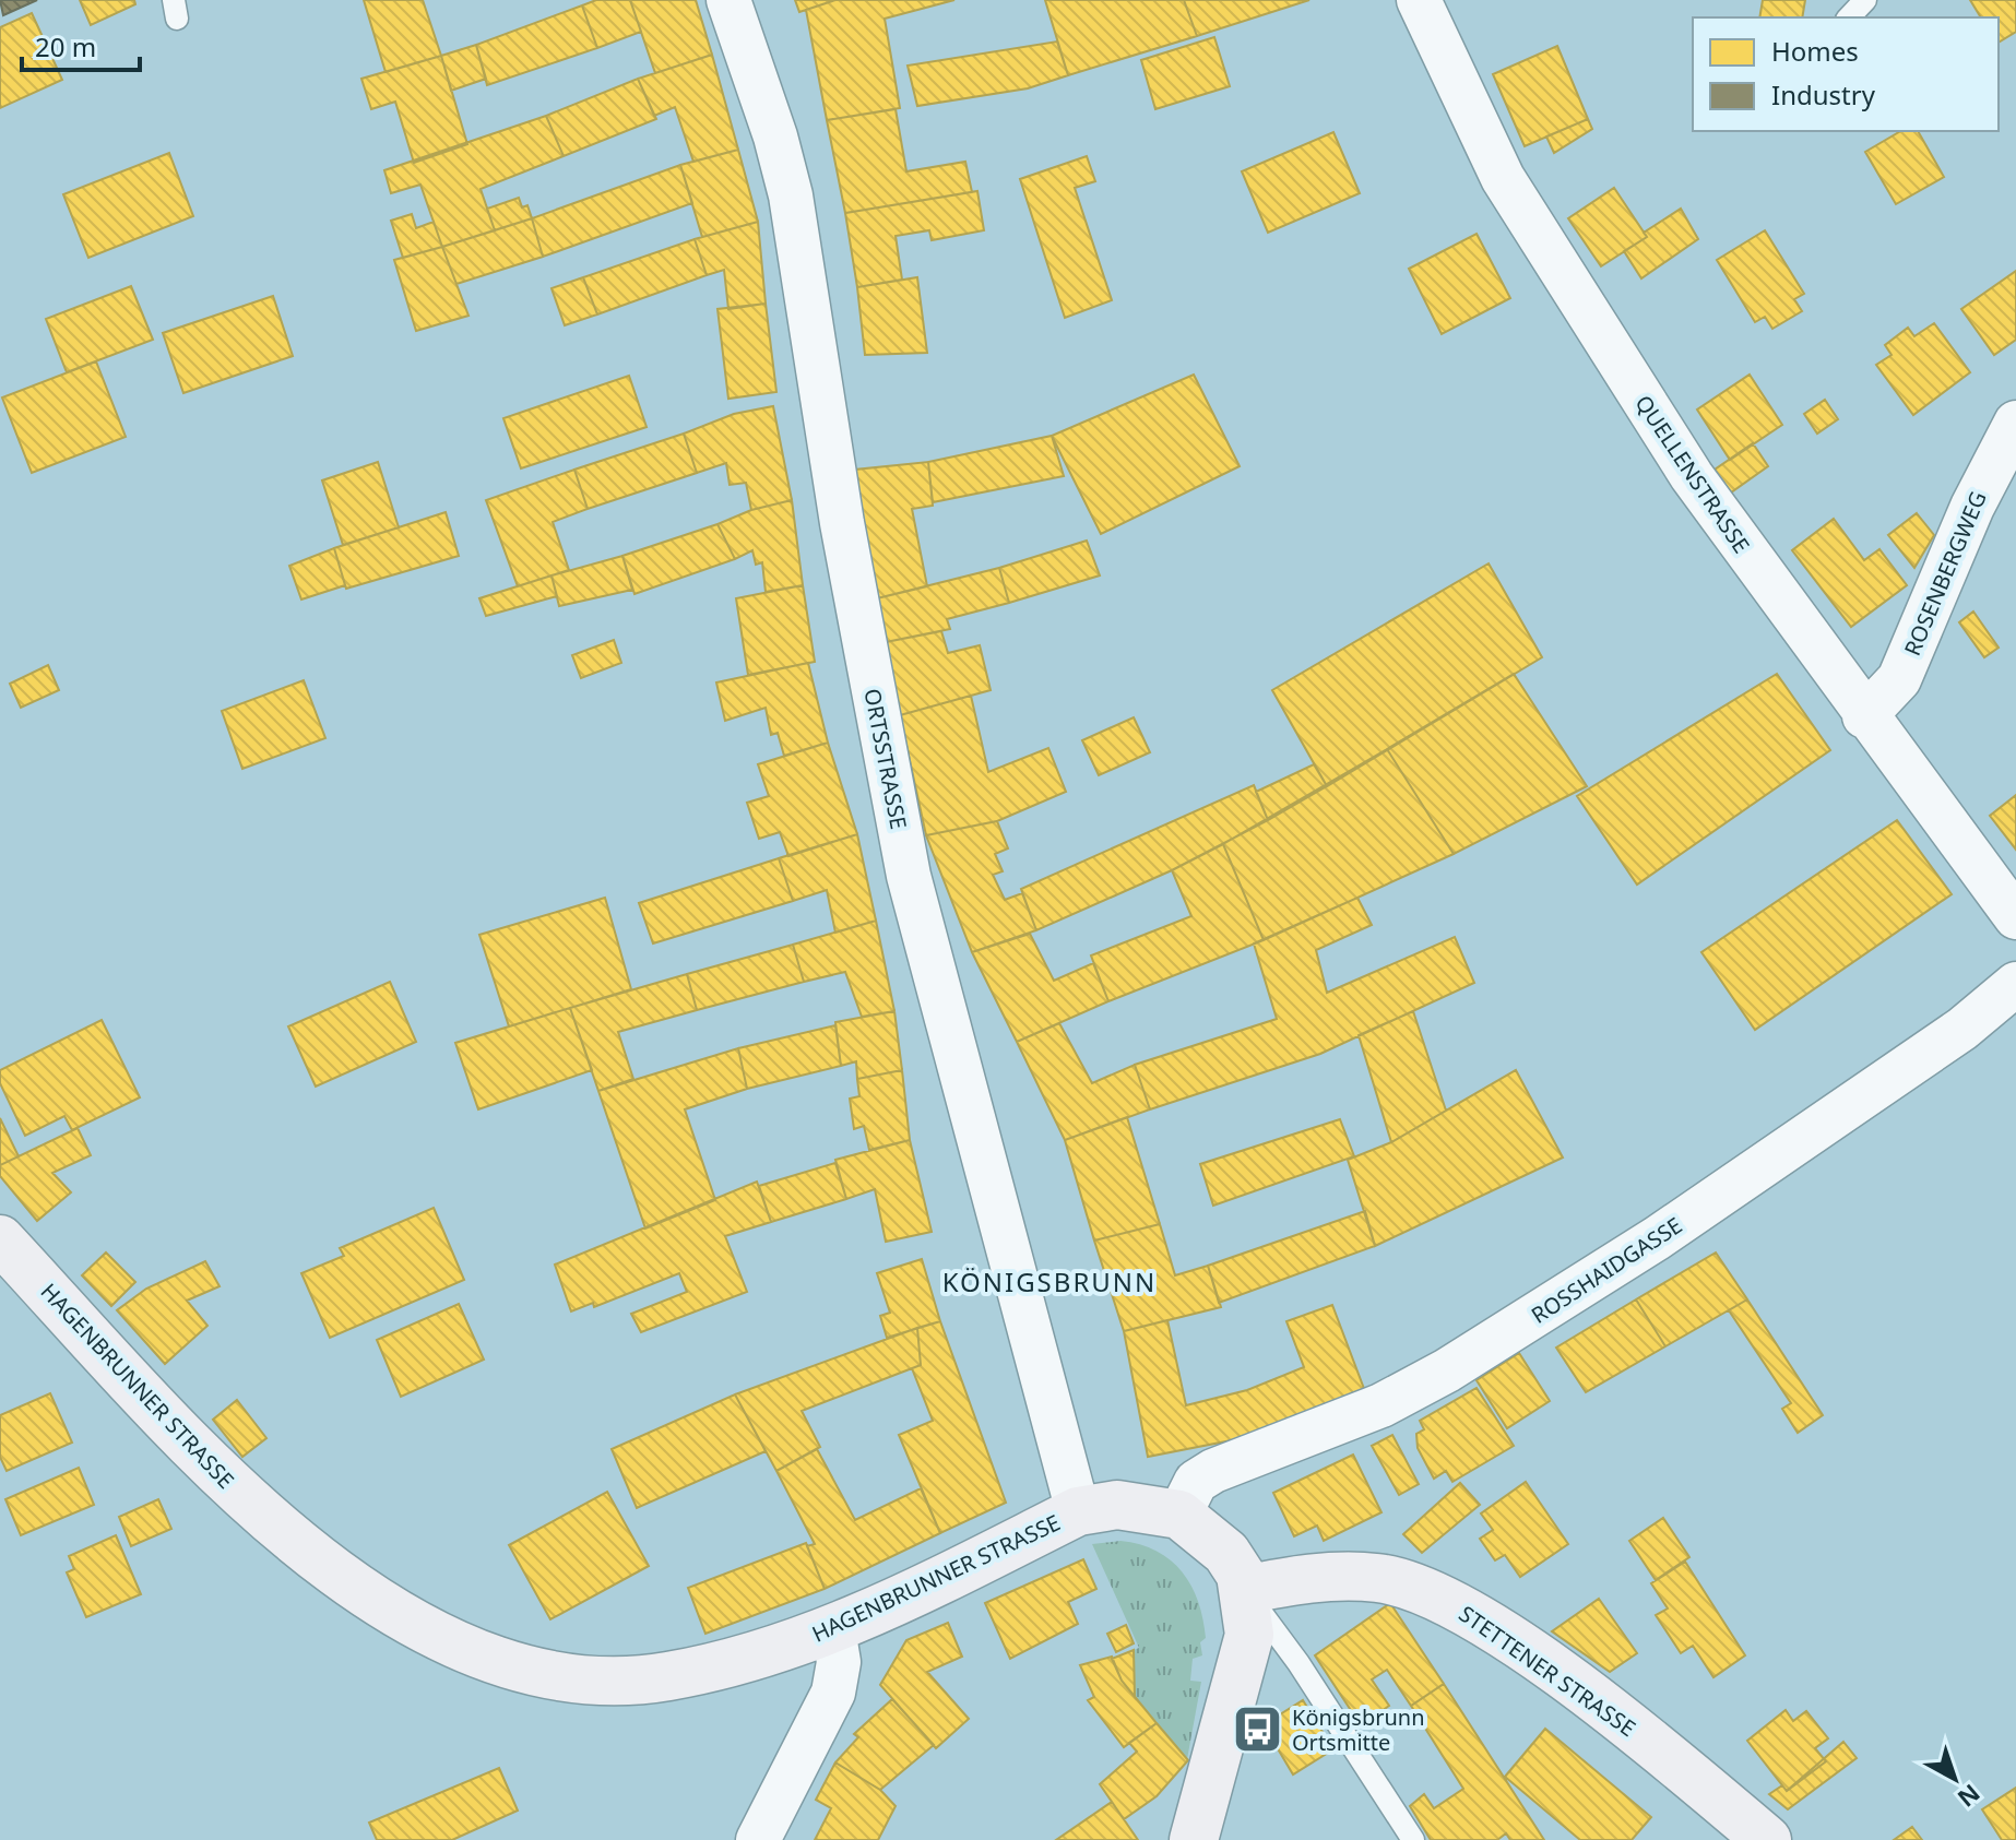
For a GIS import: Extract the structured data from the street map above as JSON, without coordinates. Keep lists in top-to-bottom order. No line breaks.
{"streets":{"street":["QUELLENSTRASSE","ROSENBERGWEG","ORTSSTRASSE","ROSSHAIDGASSE","HAGENBRUNNER STRASSE","STETTENER STRASSE"]},"crossings":[["QUELLENSTRASSE","ROSENBERGWEG"],["ORTSSTRASSE","HAGENBRUNNER STRASSE"],["ROSSHAIDGASSE","HAGENBRUNNER STRASSE"]],"districts":["KÖNIGSBRUNN"],"places":{"bus stop":["Königsbrunn Ortsmitte"]},"legend":["Homes","Industry"],"scale_bar":"20 m","north":"bottom right"}
